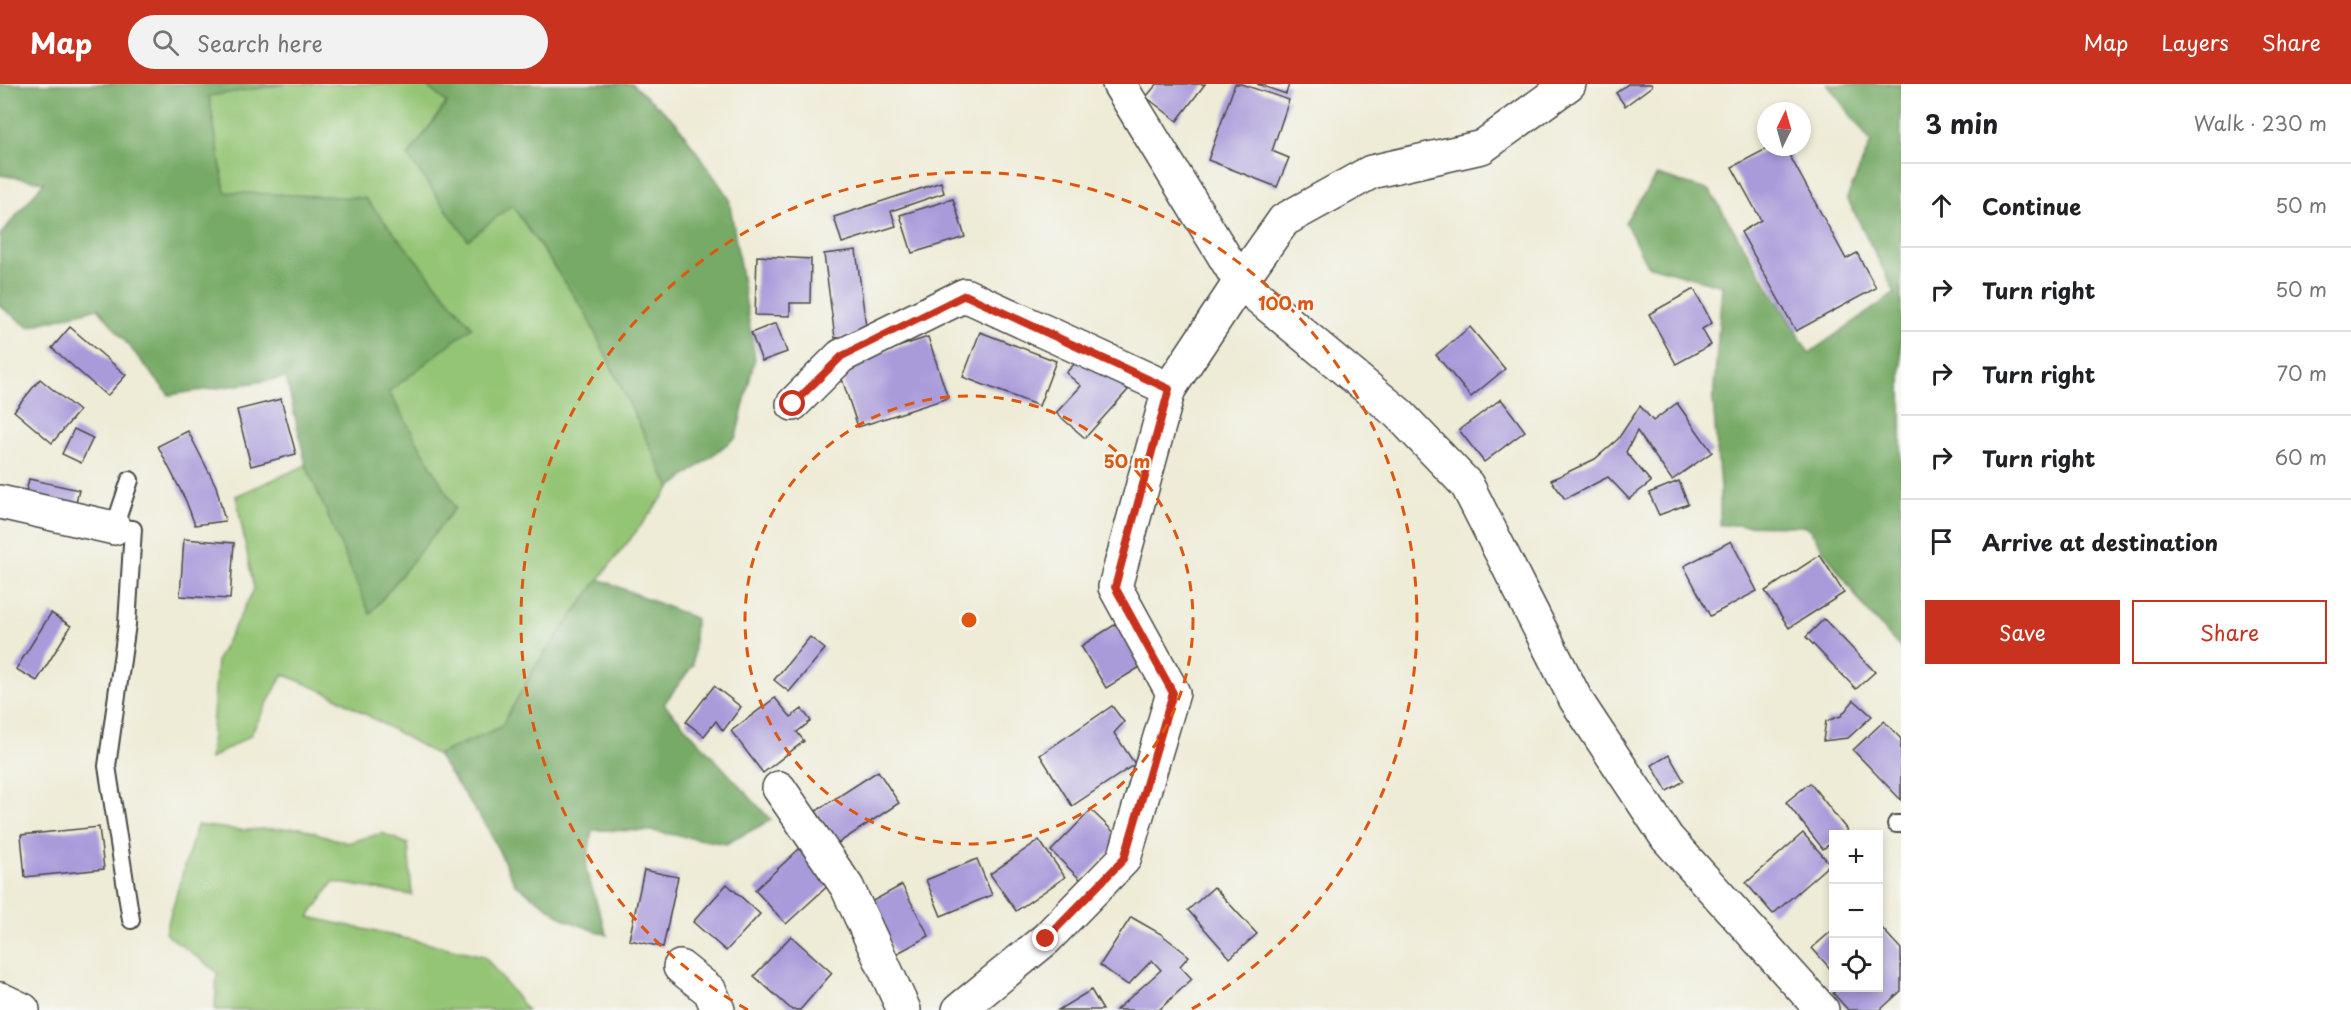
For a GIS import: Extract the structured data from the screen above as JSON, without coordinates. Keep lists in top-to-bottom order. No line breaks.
{"north":"top","page":{"header":"Map","search":"Search here","nav":["Map","Layers","Share"],"heading":["3 min","Walk · 230 m"],"list":[["Continue","50 m"],["Turn right","50 m"],["Turn right","70 m"],["Turn right","60 m"],"Arrive at destination"],"buttons":["Save","Share"],"map_buttons":["+","−"]},"rings":["100 m","50 m"]}
